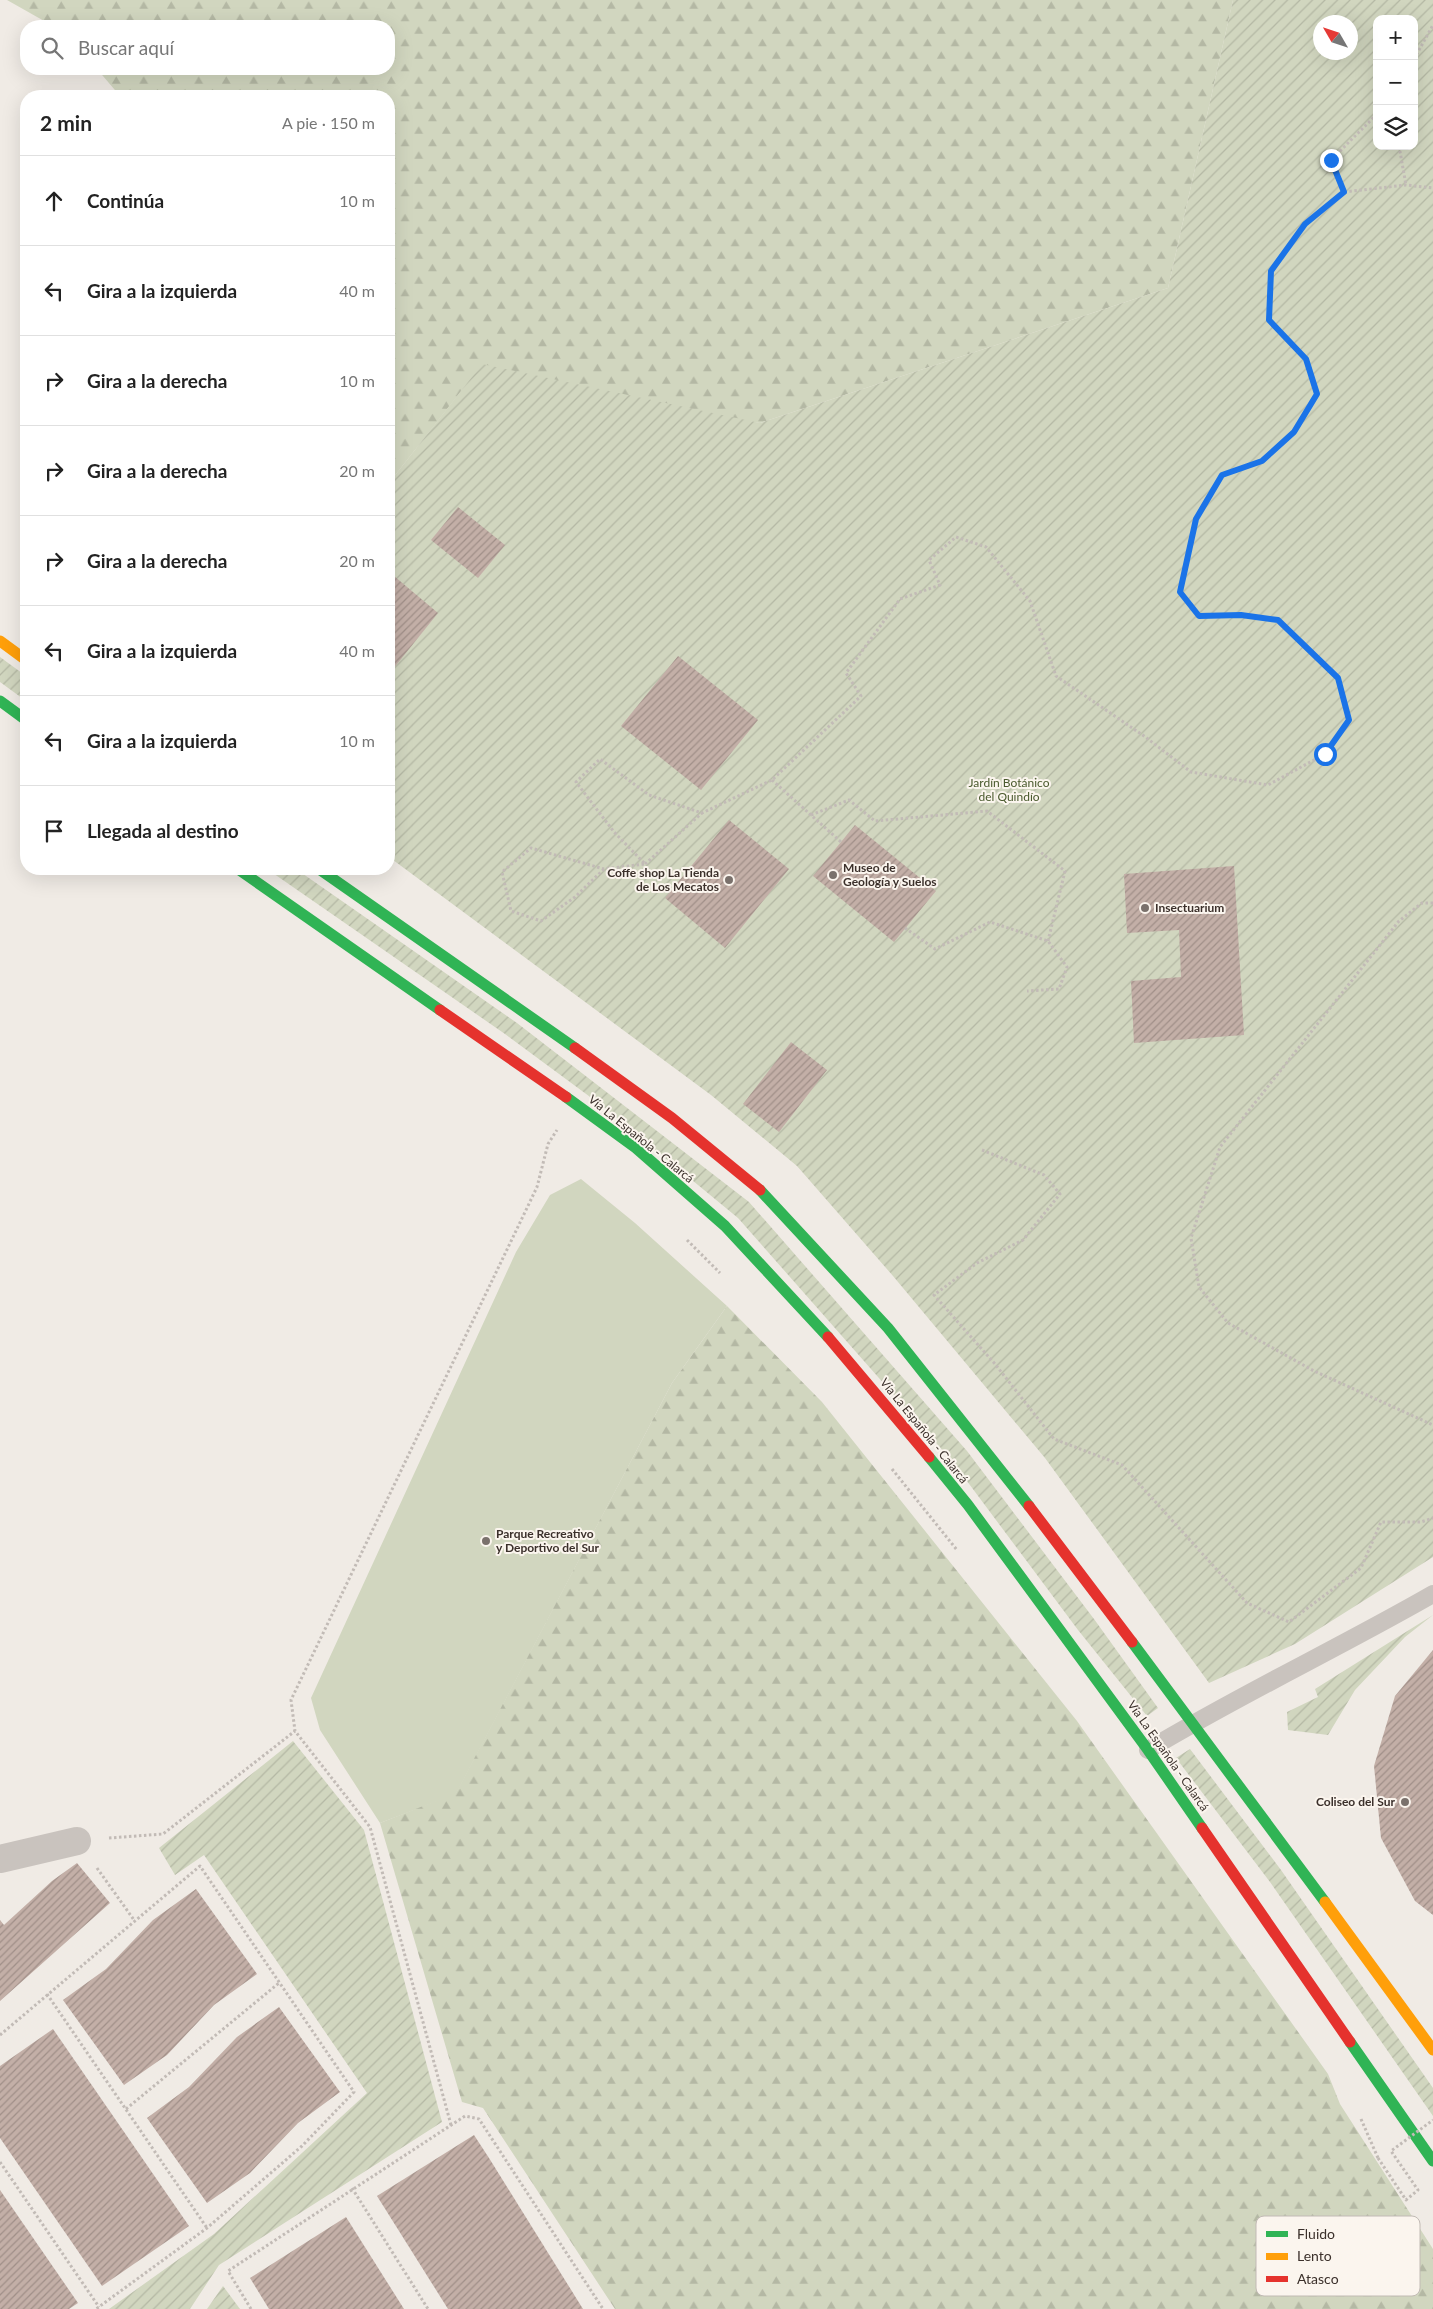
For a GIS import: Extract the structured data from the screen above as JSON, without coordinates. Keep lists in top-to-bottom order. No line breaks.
{"streets":{"highway":["Vía La Española - Calarcá"]},"parks":["Jardín Botánico del Quindío"],"places":["Museo de Geología y Suelos","Coffe shop La Tienda de Los Mecatos","Insectuarium","Parque Recreativo y Deportivo del Sur","Coliseo del Sur"],"legend":["Fluido","Lento","Atasco"],"north":"top left","page":{"map_buttons":["+","−"],"search":"Buscar aquí","heading":["2 min","A pie · 150 m"],"list":[["Continúa","10 m"],["Gira a la izquierda","40 m"],["Gira a la derecha","10 m"],["Gira a la derecha","20 m"],["Gira a la derecha","20 m"],["Gira a la izquierda","40 m"],["Gira a la izquierda","10 m"],"Llegada al destino"]}}
